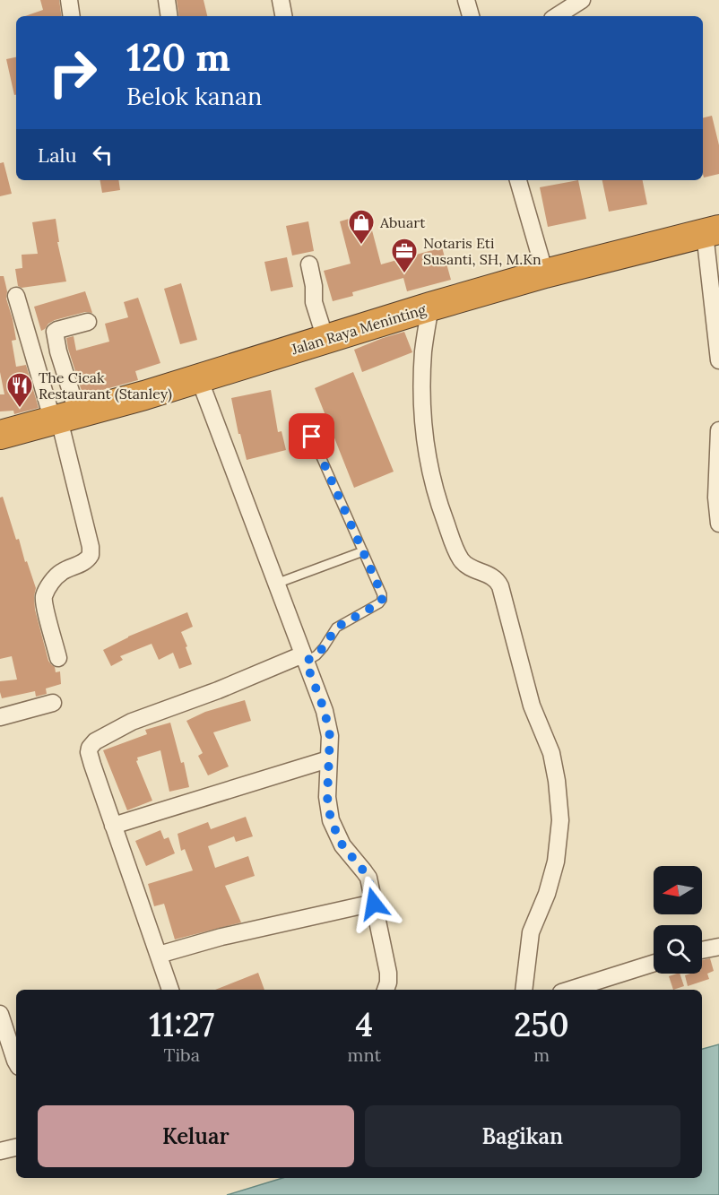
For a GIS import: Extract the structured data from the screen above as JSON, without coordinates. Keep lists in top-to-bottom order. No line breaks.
{"streets":{"highway":["Jalan Raya Meninting"]},"places":{"shop":["Abuart"],"office":["Notaris Eti Susanti, SH, M.Kn"],"restaurant":["The Cicak Restaurant (Stanley)"]},"north":"left","page":{"turn":["120 m","Belok kanan"],"then":"Lalu","eta":["11:27","Tiba","4","mnt","250","m"],"buttons":["Keluar","Bagikan"]}}
